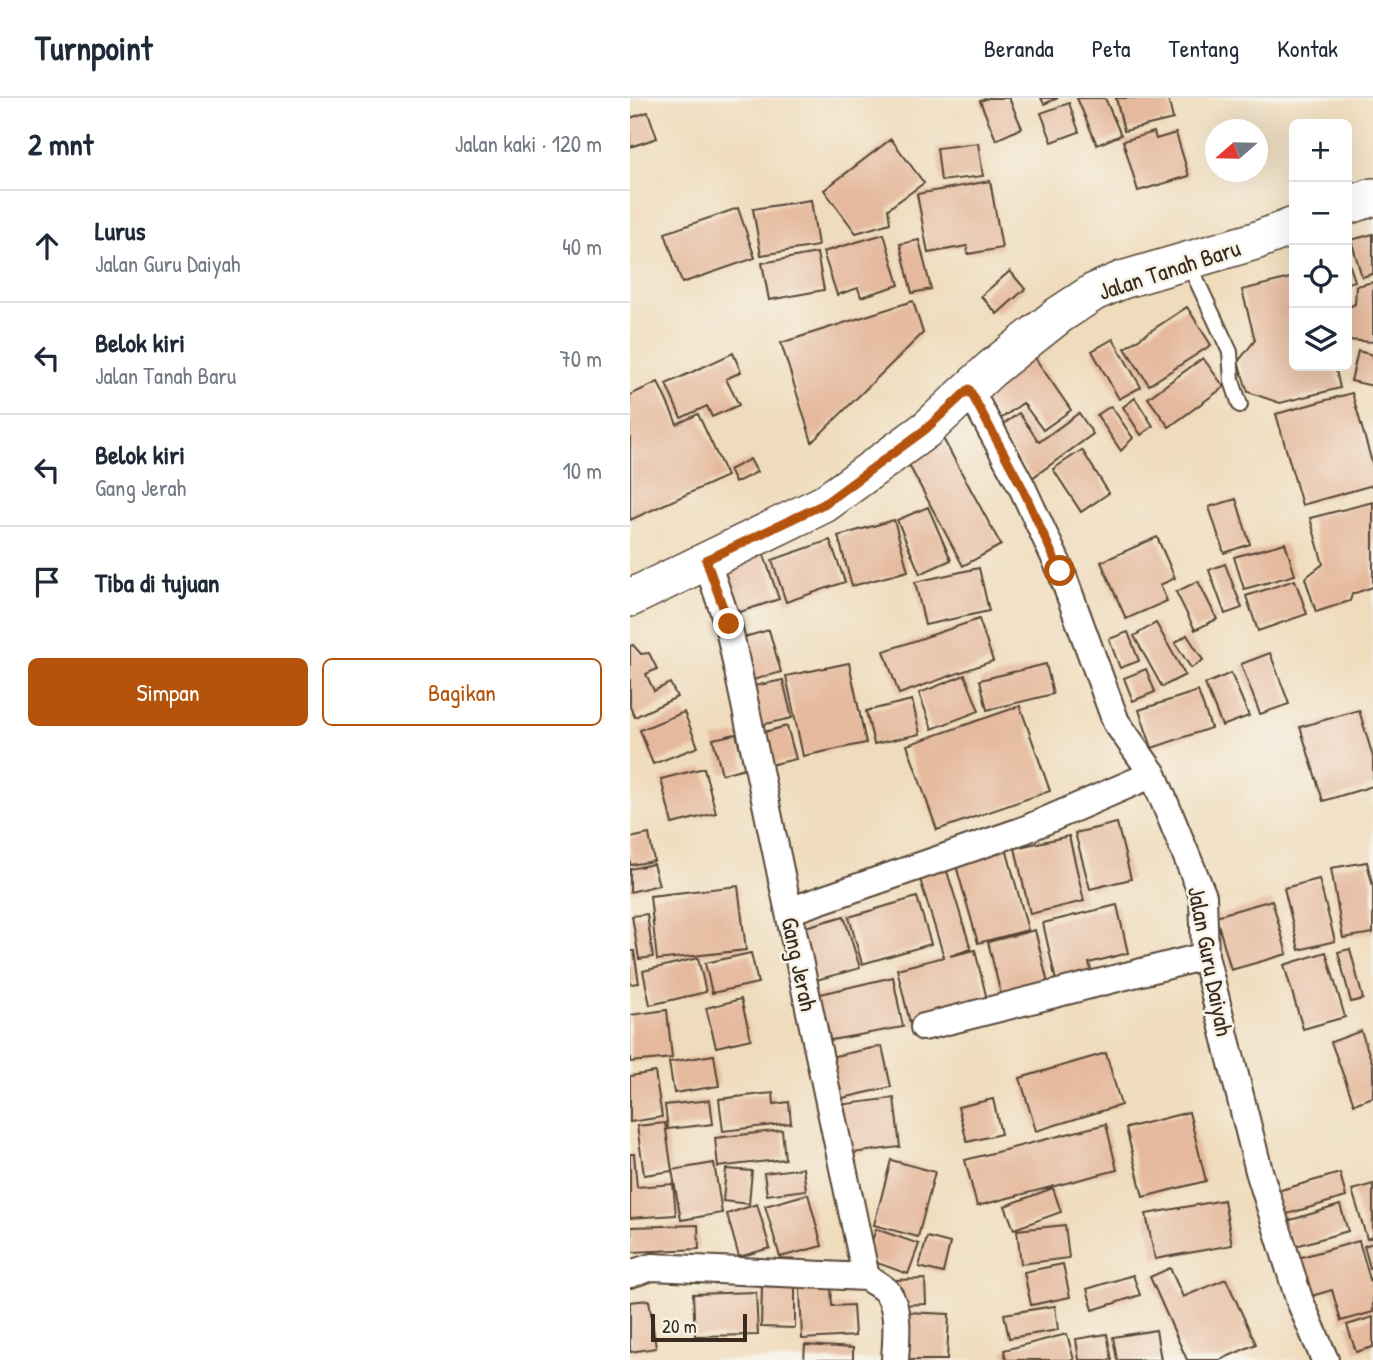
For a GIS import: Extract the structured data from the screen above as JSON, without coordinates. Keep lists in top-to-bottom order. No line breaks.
{"streets":{"main road":["Jalan Tanah Baru"],"street":["Jalan Guru Daiyah","Gang Jerah"]},"crossings":[["Jalan Tanah Baru","Jalan Guru Daiyah"],["Jalan Tanah Baru","Gang Jerah"]],"scale_bar":"20 m","north":"left","page":{"header":"Turnpoint","nav":["Beranda","Peta","Tentang","Kontak"],"heading":["2 mnt","Jalan kaki · 120 m"],"map_buttons":["+","−"],"list":[["Lurus","Jalan Guru Daiyah","40 m"],["Belok kiri","Jalan Tanah Baru","70 m"],["Belok kiri","Gang Jerah","10 m"],"Tiba di tujuan"],"buttons":["Simpan","Bagikan"],"scale":"20 m"}}
